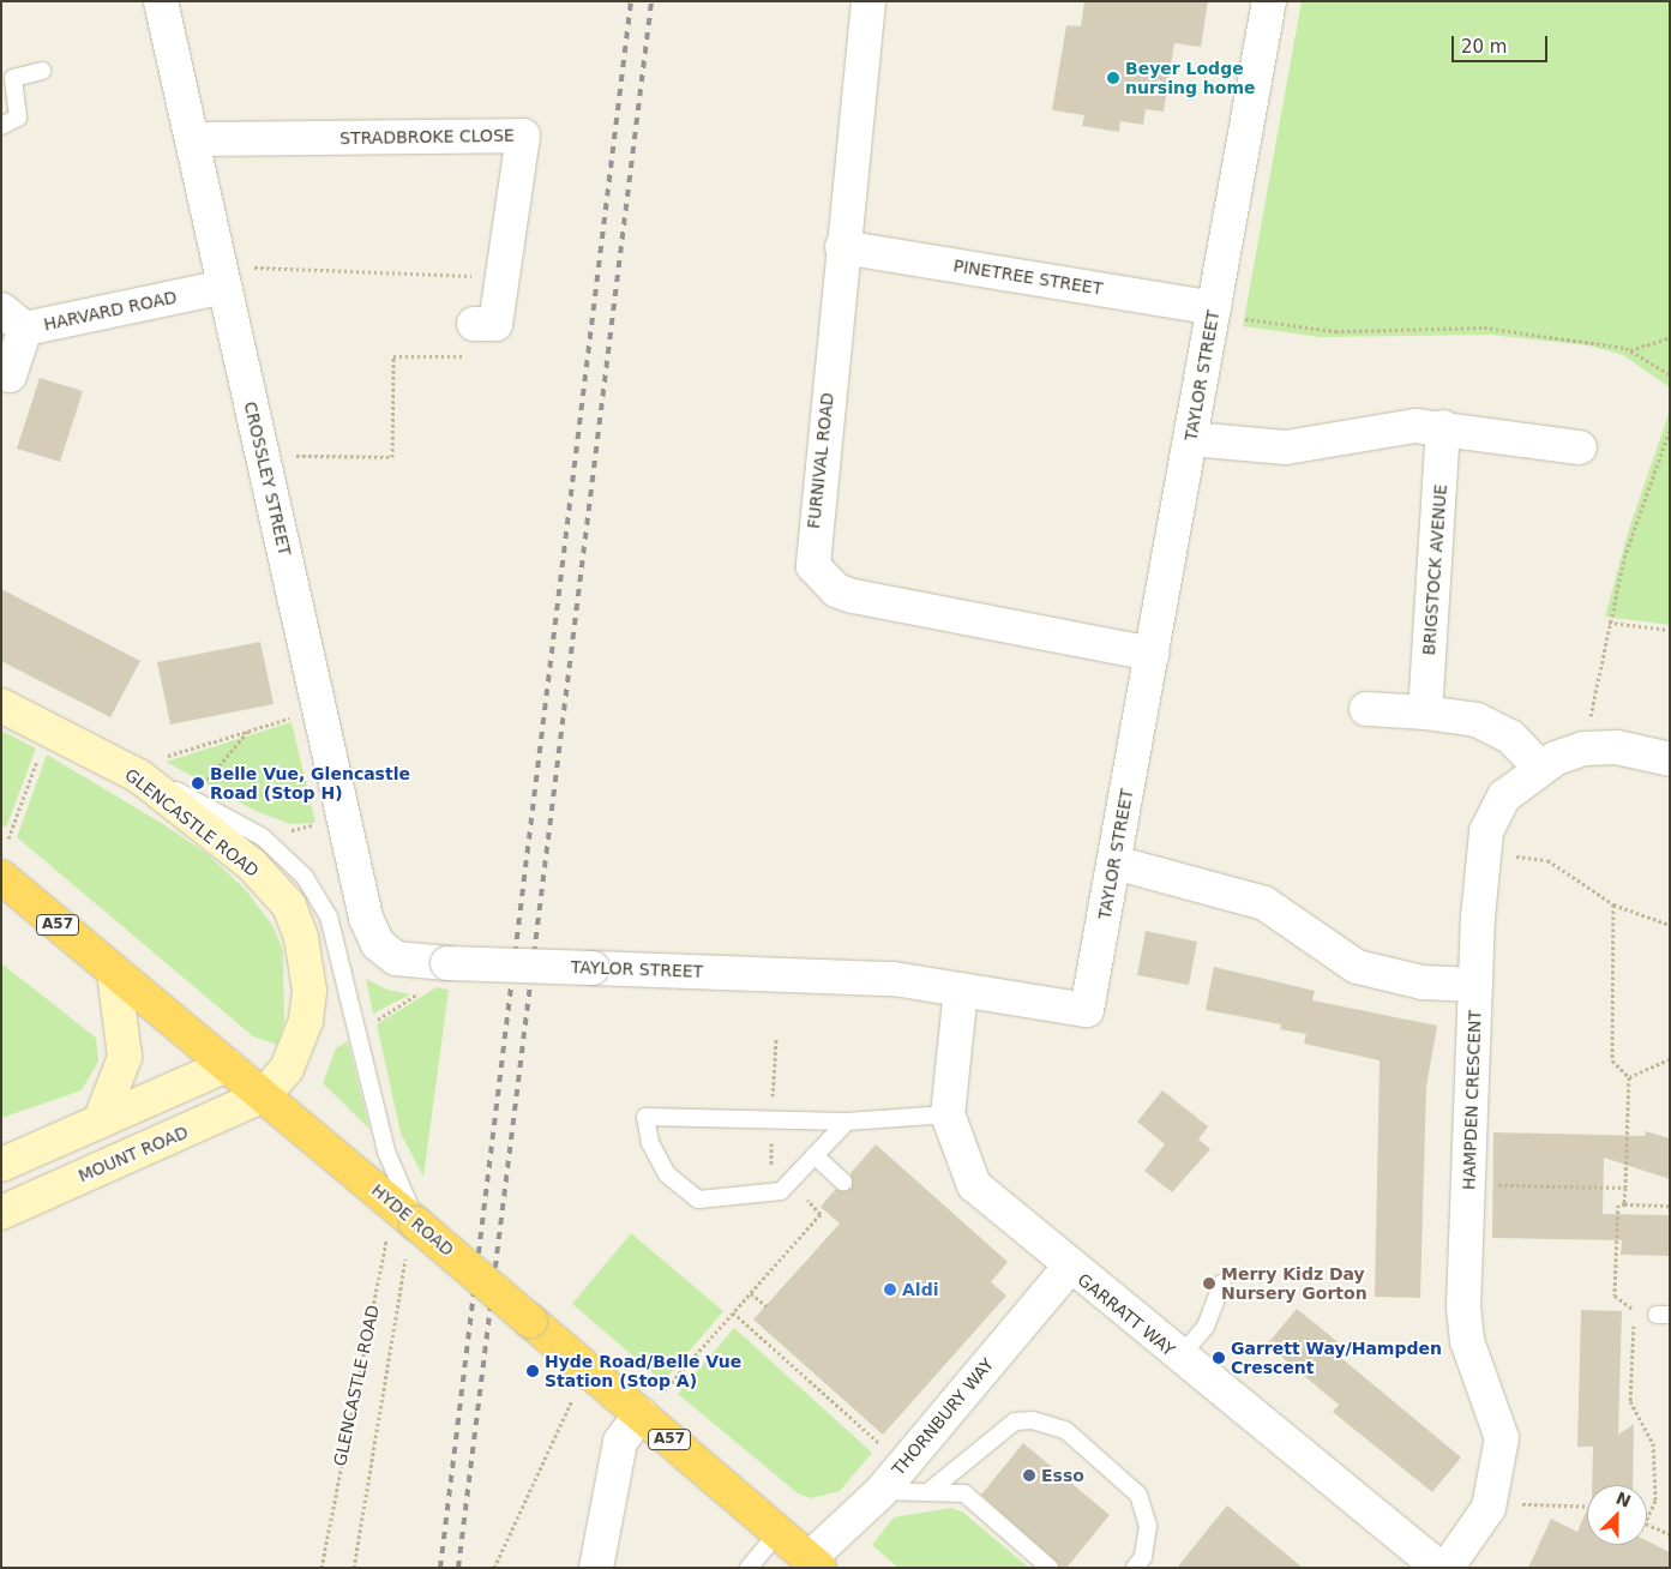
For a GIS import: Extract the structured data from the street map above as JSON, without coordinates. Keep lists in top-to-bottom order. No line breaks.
{"streets":{"highway":["A57","HYDE ROAD"],"main road":["GLENCASTLE ROAD","MOUNT ROAD"],"street":["STRADBROKE CLOSE","PINETREE STREET","HARVARD ROAD","TAYLOR STREET","FURNIVAL ROAD","CROSSLEY STREET","BRIGSTOCK AVENUE","HAMPDEN CRESCENT","GARRATT WAY","THORNBURY WAY"]},"crossings":[["STRADBROKE CLOSE","CROSSLEY STREET"],["PINETREE STREET","TAYLOR STREET"],["PINETREE STREET","FURNIVAL ROAD"],["HARVARD ROAD","CROSSLEY STREET"],["TAYLOR STREET","FURNIVAL ROAD"],["TAYLOR STREET","CROSSLEY STREET"],["TAYLOR STREET","GARRATT WAY"],["GLENCASTLE ROAD","MOUNT ROAD"],["GLENCASTLE ROAD","HYDE ROAD"],["MOUNT ROAD","HYDE ROAD"],["HYDE ROAD","THORNBURY WAY"],["GARRATT WAY","THORNBURY WAY"]],"places":["Beyer Lodge nursing home","Belle Vue, Glencastle Road (Stop H)","Merry Kidz Day Nursery Gorton","Aldi","Garrett Way/Hampden Crescent","Hyde Road/Belle Vue Station (Stop A)","Esso"],"scale_bar":"20 m","north":"top right"}
